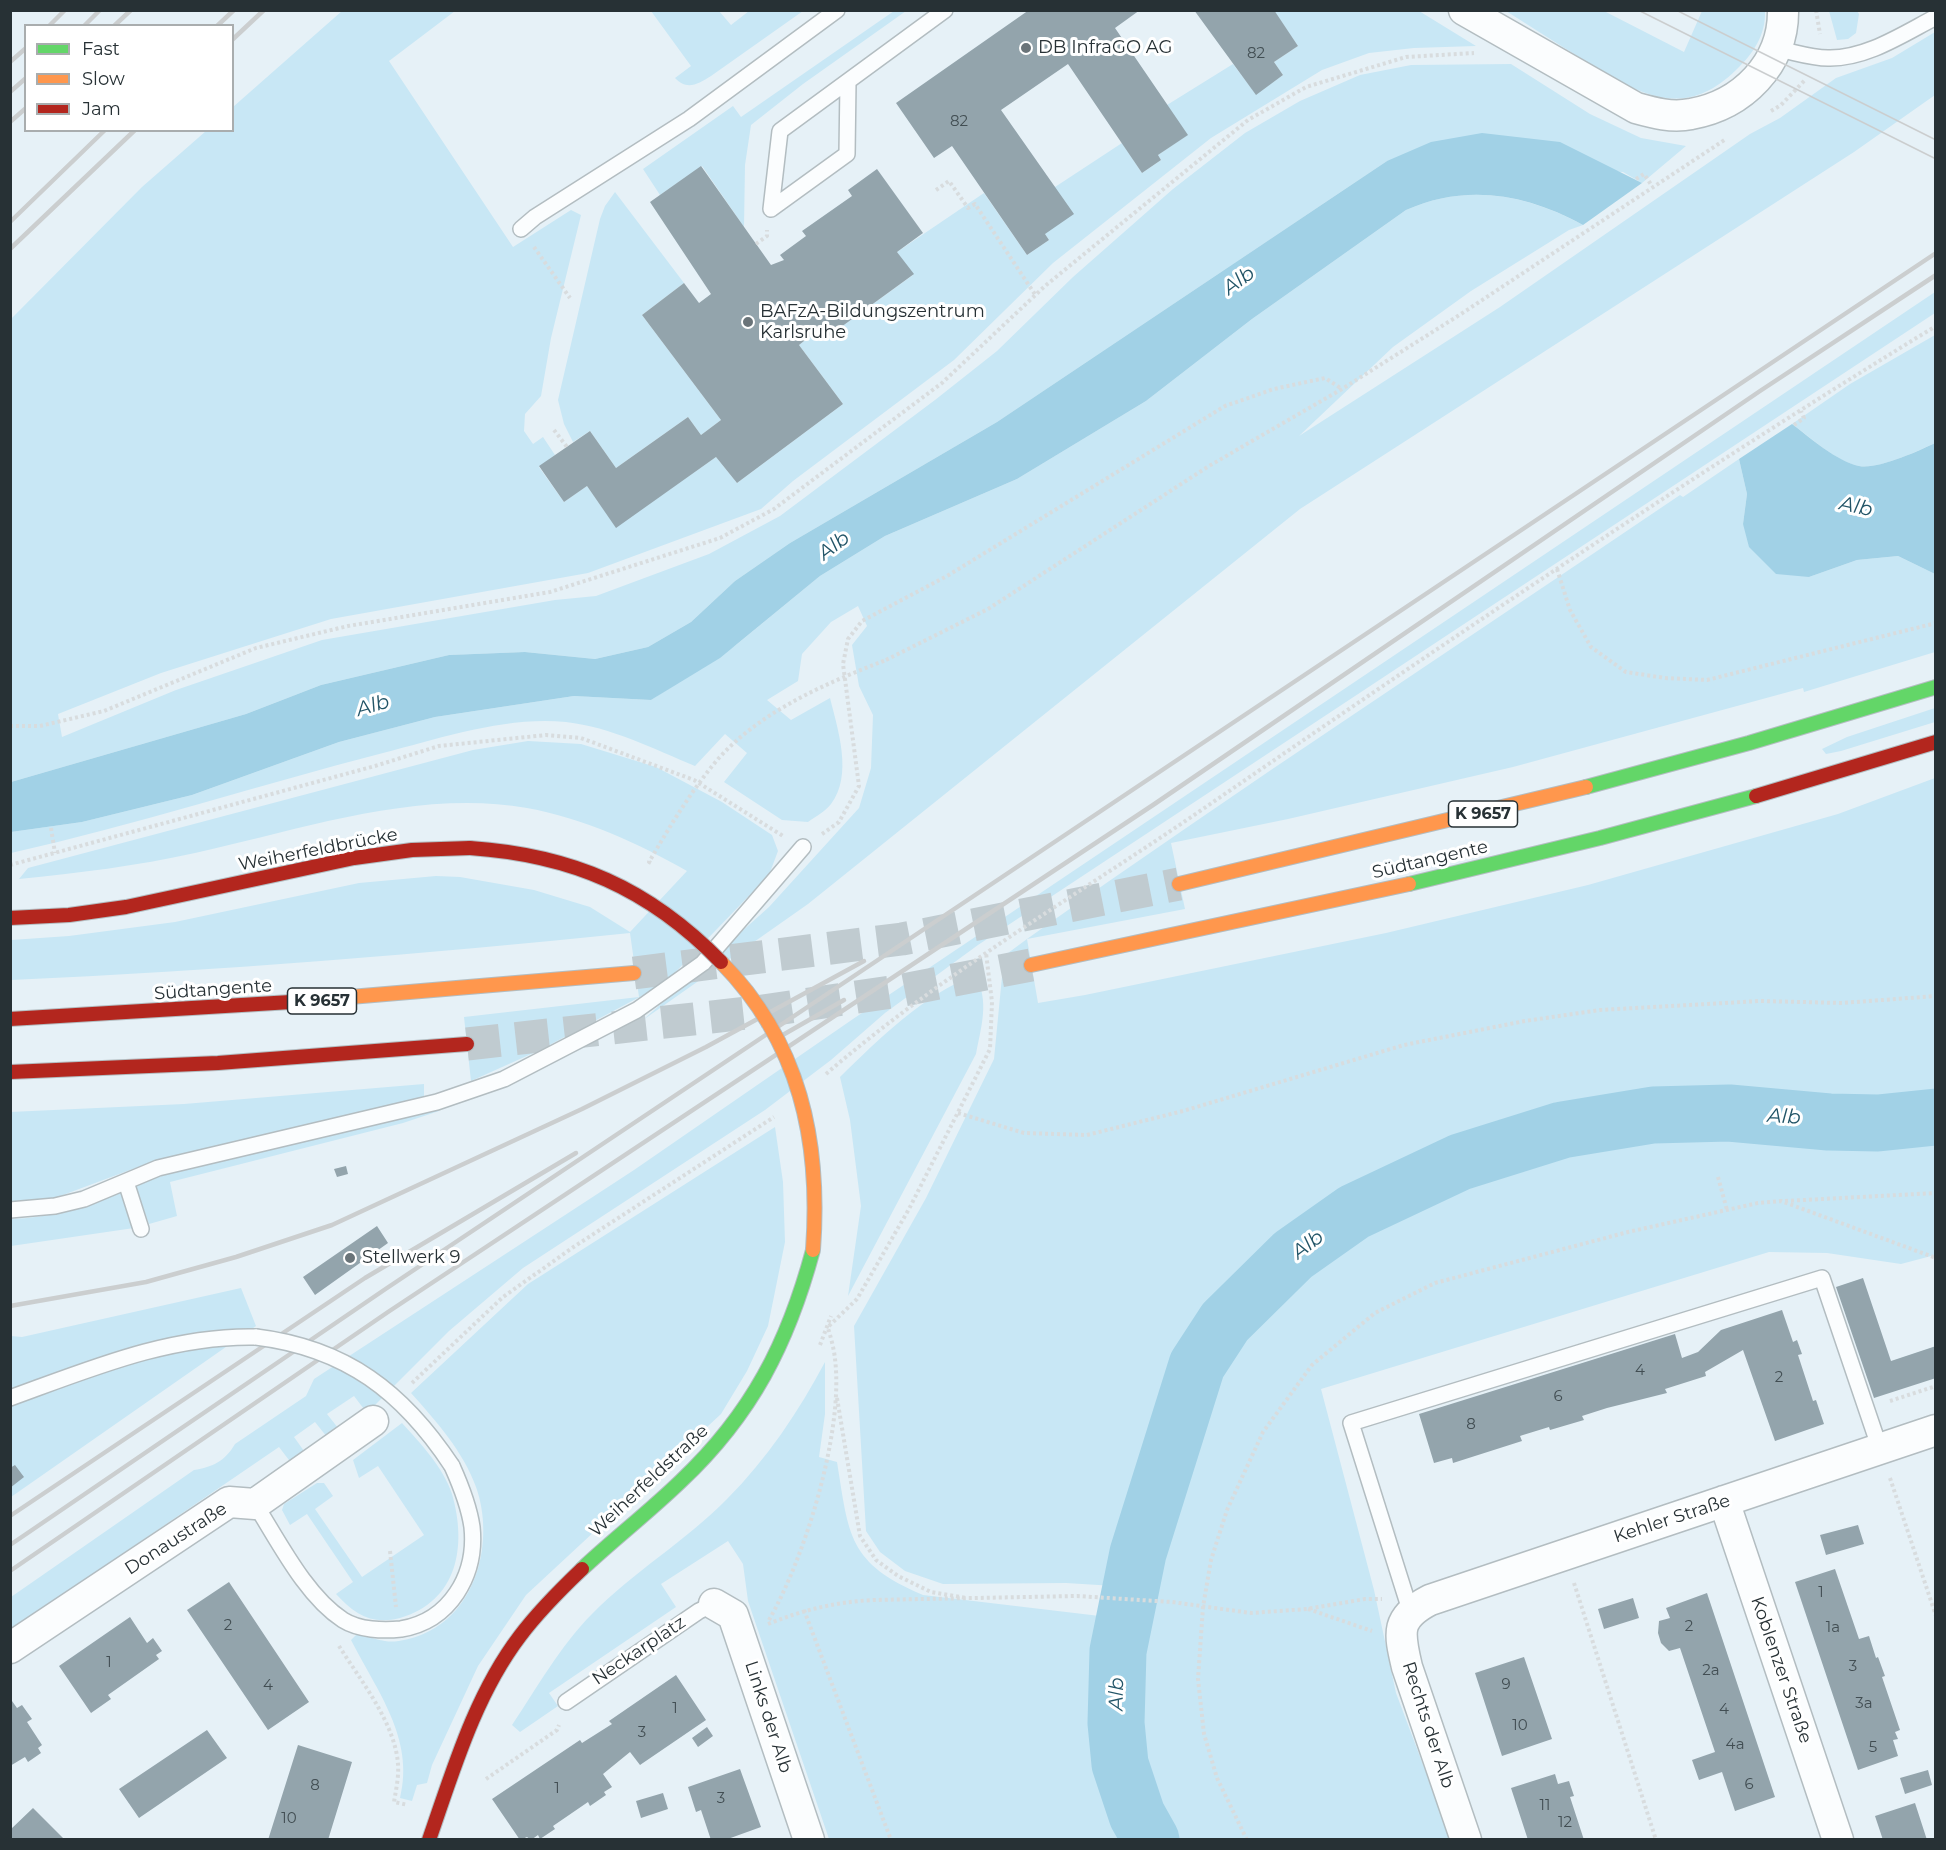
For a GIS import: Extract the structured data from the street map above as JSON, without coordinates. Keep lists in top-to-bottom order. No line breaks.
{"streets":{"main road":["K 9657","Weiherfeldbrücke","Südtangente","Weiherfeldstraße"],"street":["Kehler Straße","Donaustraße","Koblenzer Straße","Links der Alb","Rechts der Alb"],"lane":["Neckarplatz"]},"crossings":[["Weiherfeldbrücke","Weiherfeldstraße"],["Kehler Straße","Koblenzer Straße"],["Kehler Straße","Rechts der Alb"],["Neckarplatz","Links der Alb"]],"water":["Alb"],"places":["DB InfraGO AG","BAFzA-Bildungszentrum Karlsruhe","Stellwerk 9"],"house_numbers":["82","82","4","2","6","8","1","2","2","1a","1","3","2a","9","4","3a","1","4","10","3","4a","5","6","8","1","3","11","10","12"],"legend":["Fast","Slow","Jam"]}
